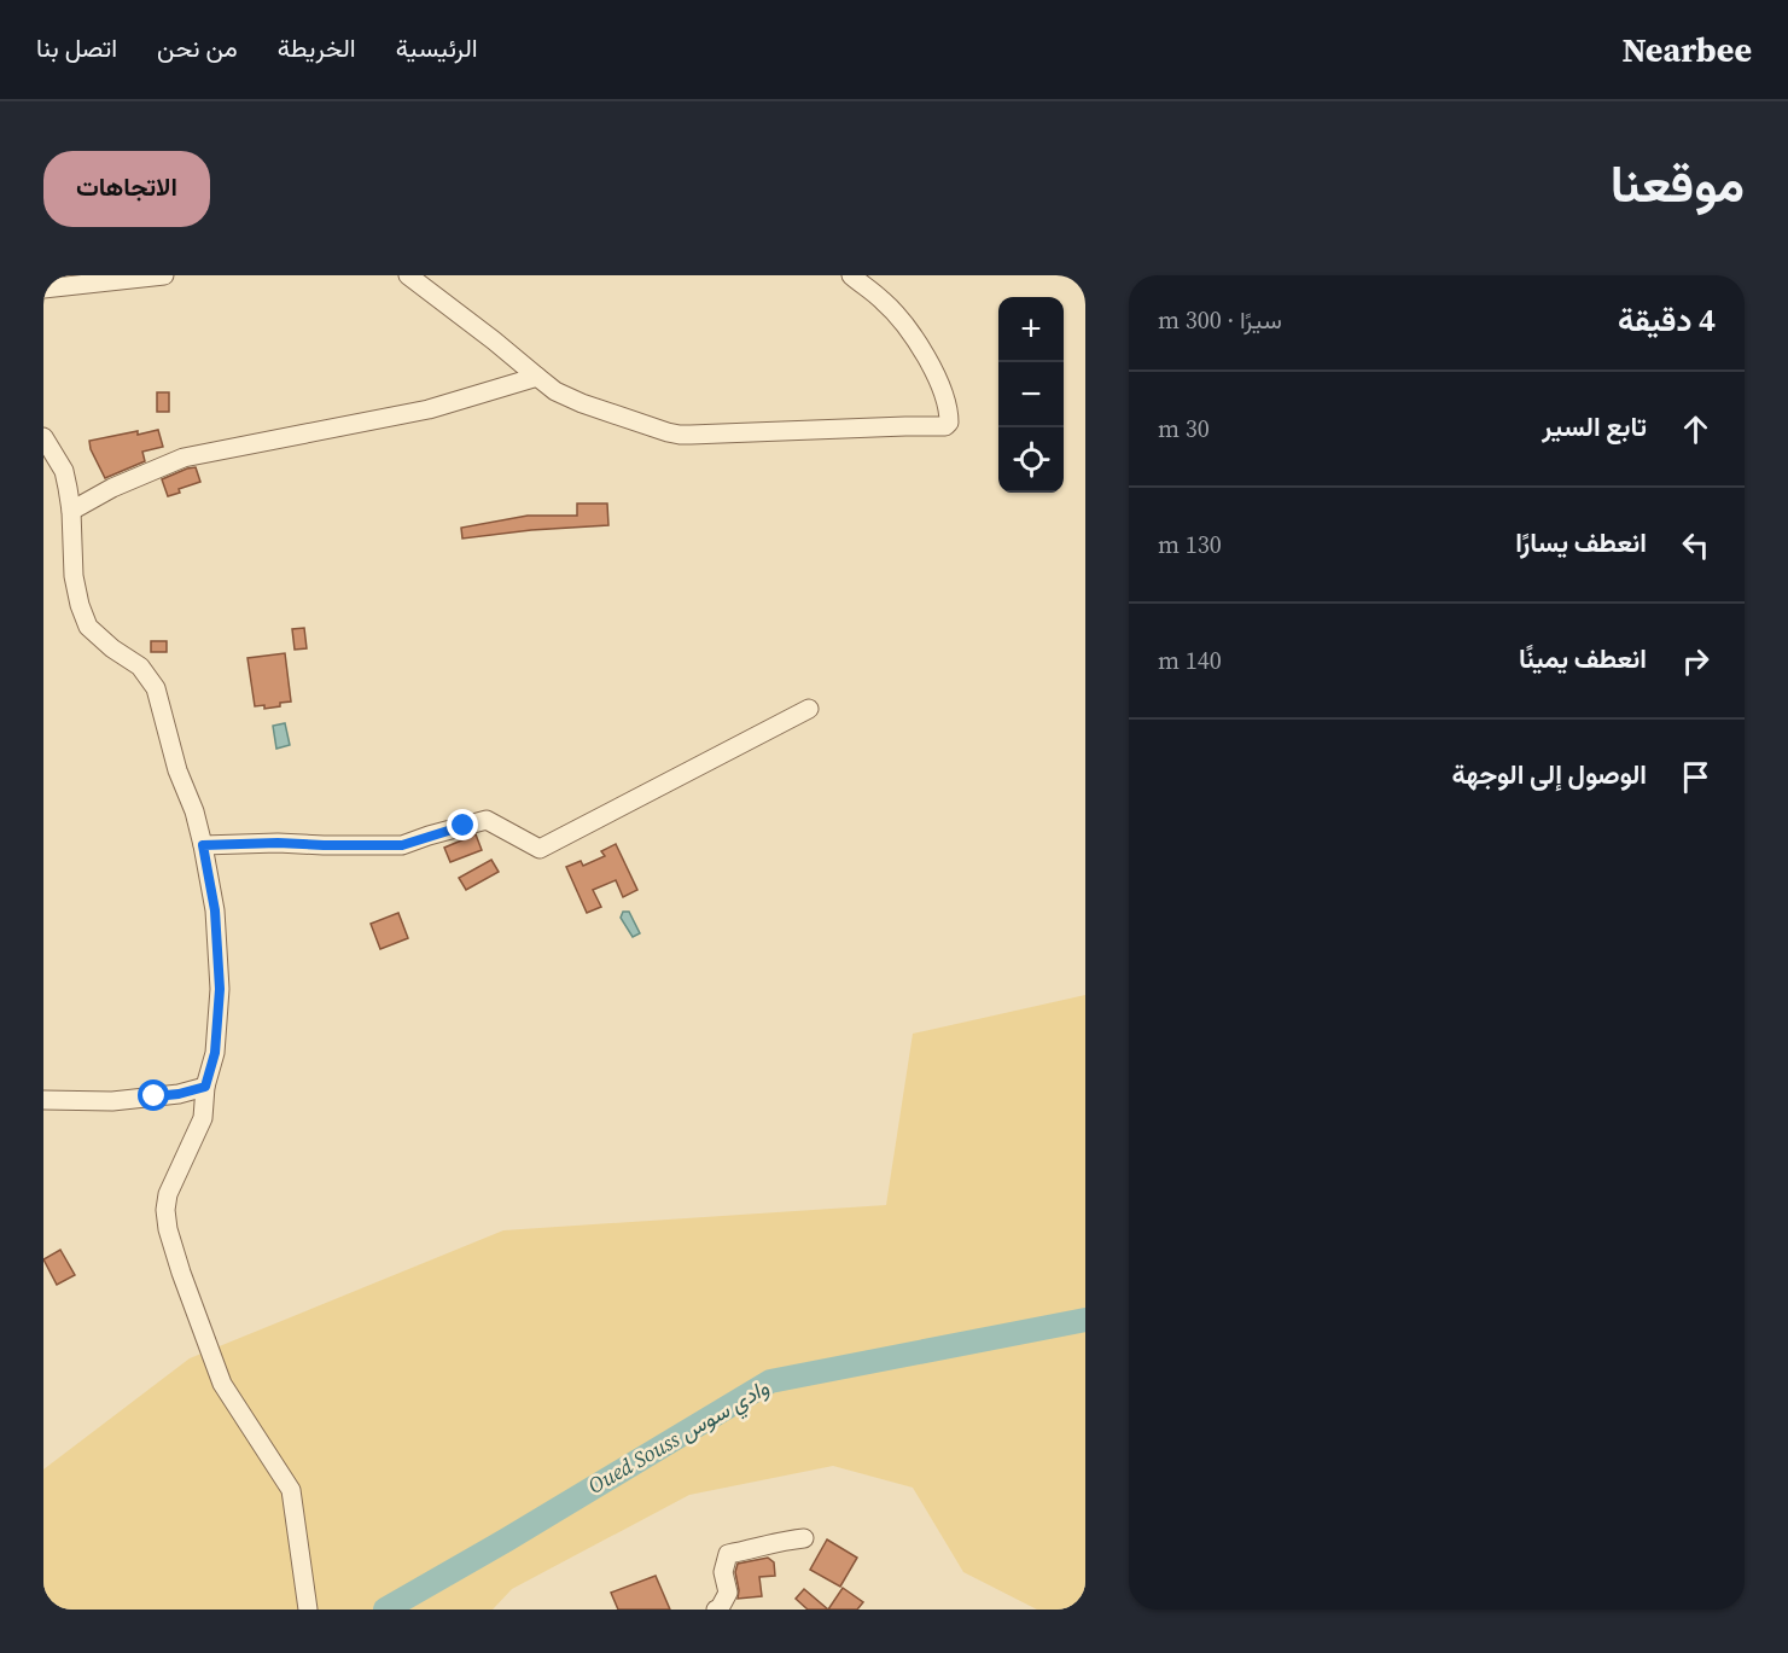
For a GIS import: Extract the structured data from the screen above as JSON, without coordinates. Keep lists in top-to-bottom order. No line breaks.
{"water":["Oued Souss وادي سوس"],"page":{"header":"Nearbee","nav":["الرئيسية","الخريطة","من نحن","اتصل بنا"],"title":"موقعنا","buttons":"الاتجاهات","heading":["4 دقيقة","سيرًا · 300 m"],"map_buttons":["+","−"],"list":[["تابع السير","30 m"],["انعطف يسارًا","130 m"],["انعطف يمينًا","140 m"],"الوصول إلى الوجهة"]}}
